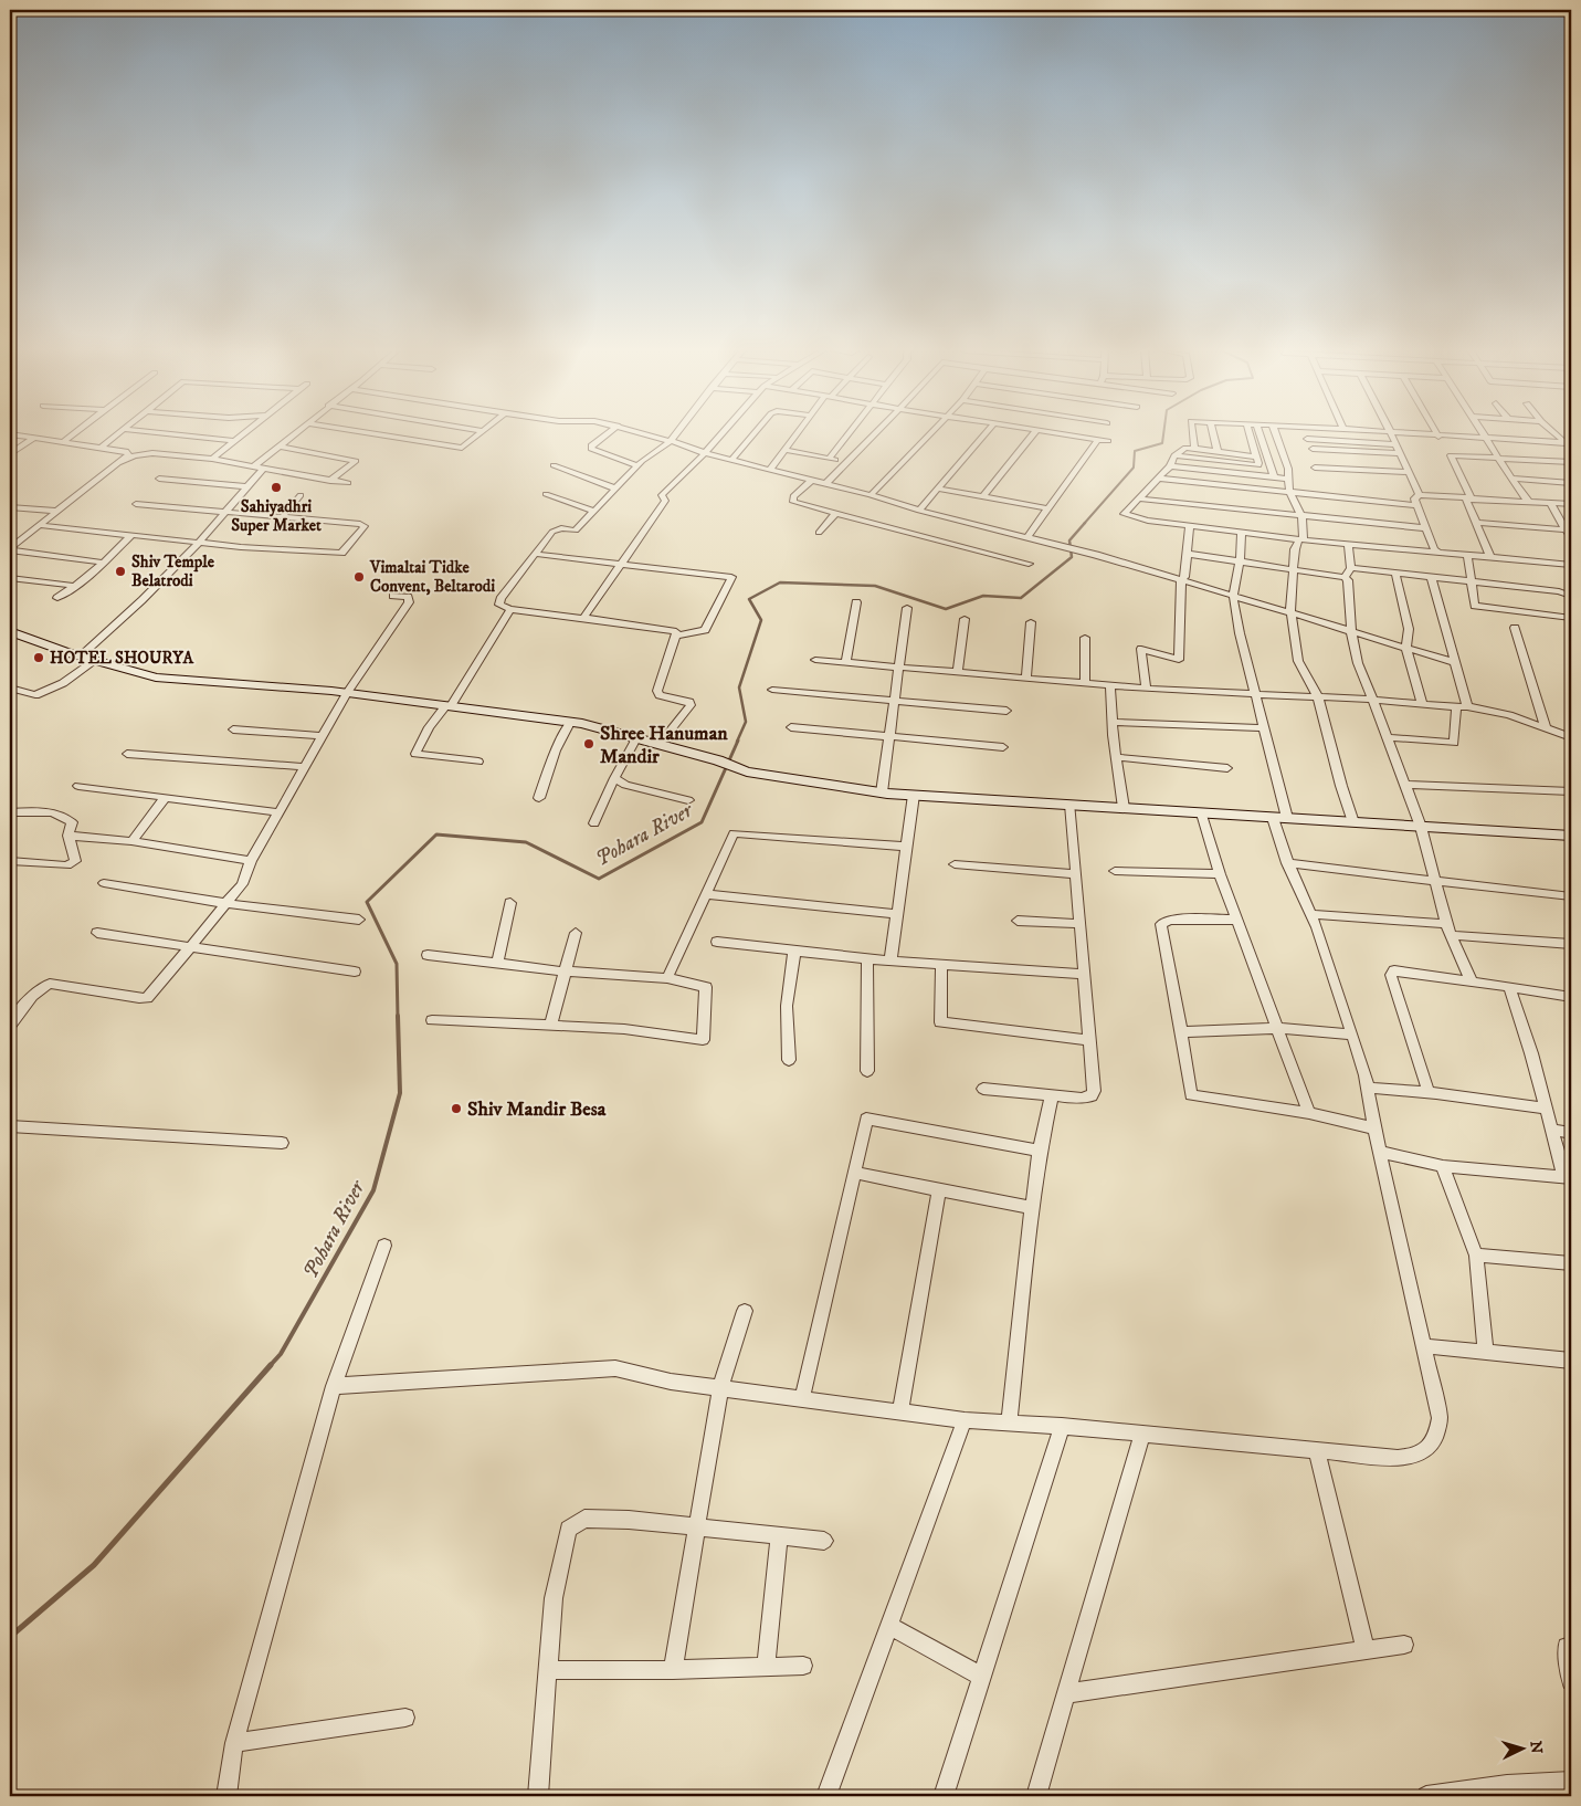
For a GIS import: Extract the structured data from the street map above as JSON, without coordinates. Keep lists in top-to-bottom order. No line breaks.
{"water":["Pohara River"],"places":["Sahiyadhri Super Market","Shiv Temple Belatrodi","Vimaltai Tidke Convent, Beltarodi","HOTEL SHOURYA","Shree Hanuman Mandir","Shiv Mandir Besa"],"north":"right"}
